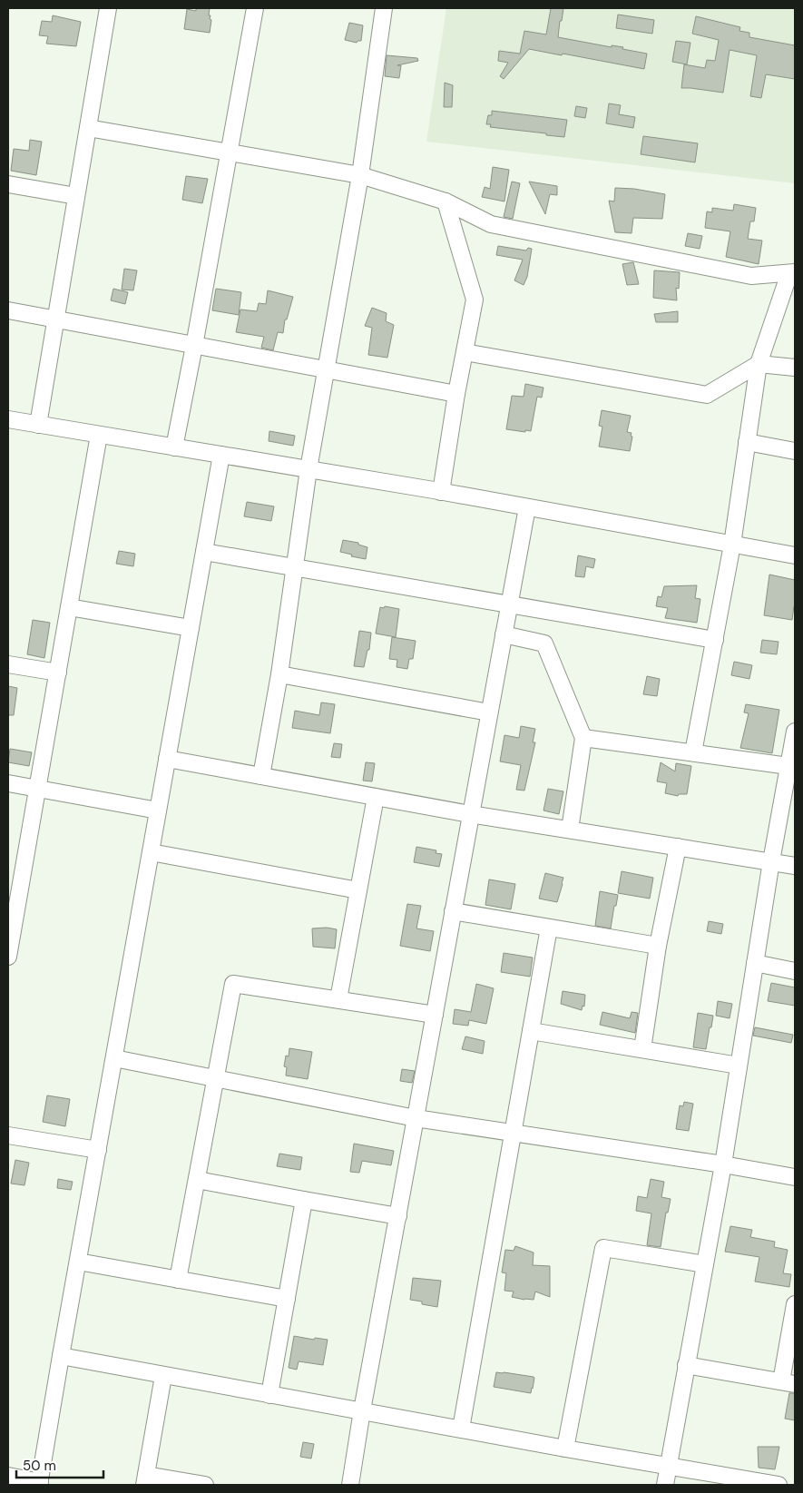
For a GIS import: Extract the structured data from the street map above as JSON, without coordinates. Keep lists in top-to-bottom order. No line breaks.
{"scale_bar":"50 m"}
